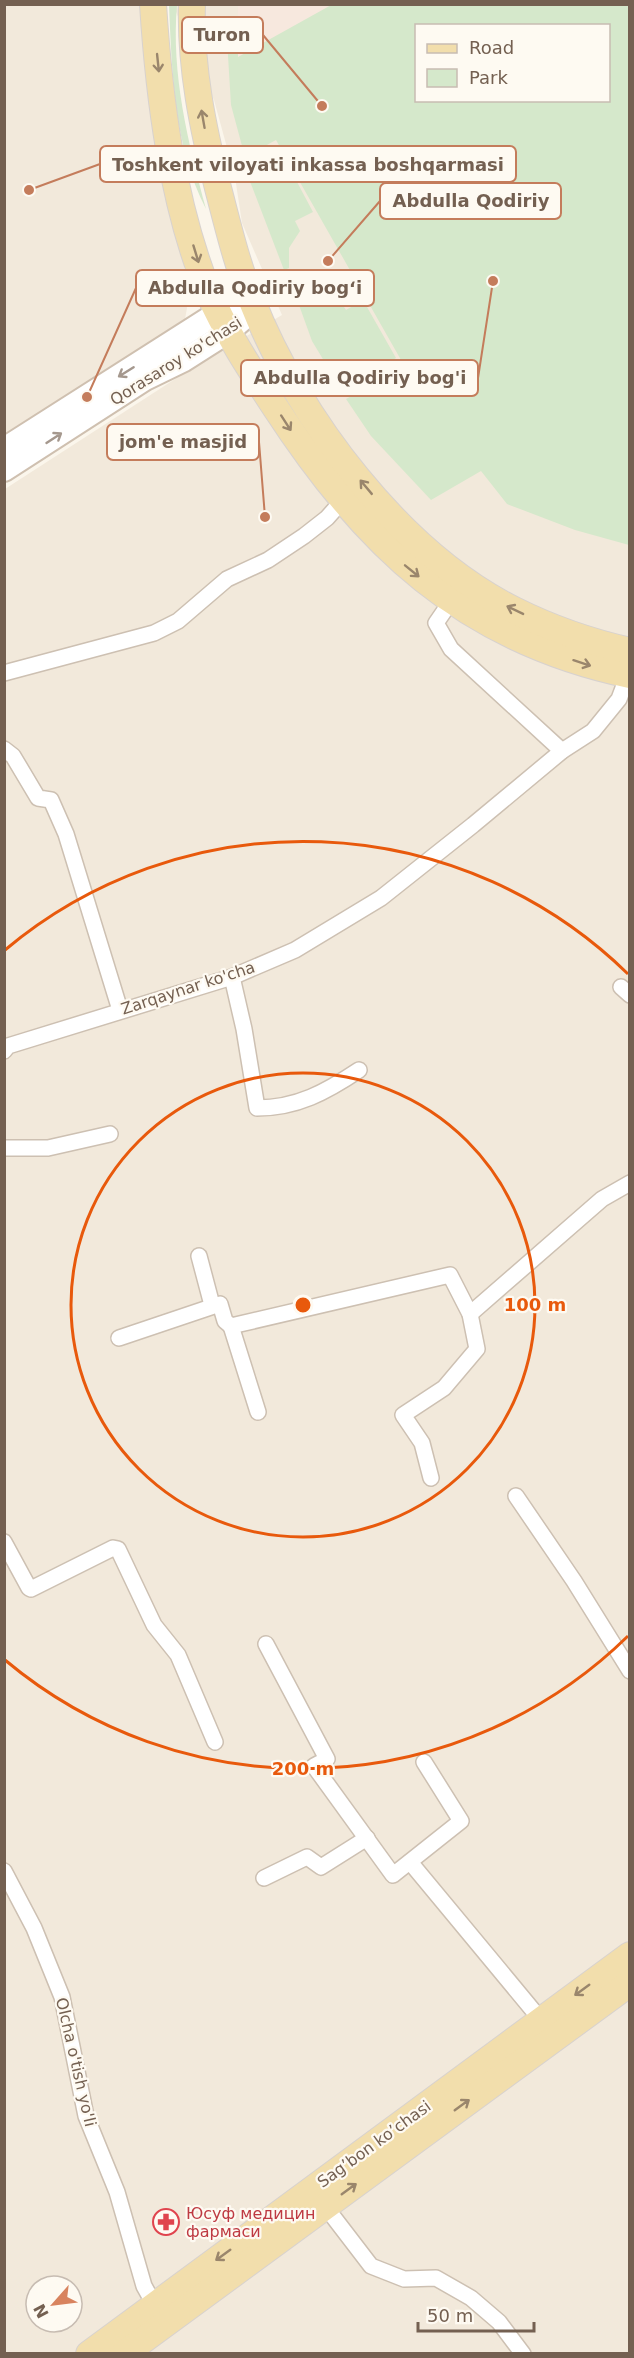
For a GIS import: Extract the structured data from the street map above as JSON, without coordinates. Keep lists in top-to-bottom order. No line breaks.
{"streets":{"main road":["Qorasaroy ko'chasi","Sag’bon ko’chasi"],"street":["Zarqaynar ko'cha","Olcha o'tish yo'li"]},"crossings":[["Olcha o'tish yo'li","Sag’bon ko’chasi"]],"places":{"other":["Turon","Toshkent viloyati inkassa boshqarmasi","Abdulla Qodiriy","Abdulla Qodiriy bog'i","Abdulla Qodiriy bogʻi","jom'e masjid"],"pharmacy":["Юсуф медицин фармаси"]},"legend":["Road","Park"],"scale_bar":"50 m","north":"bottom left","rings":["100 m","200 m"]}
